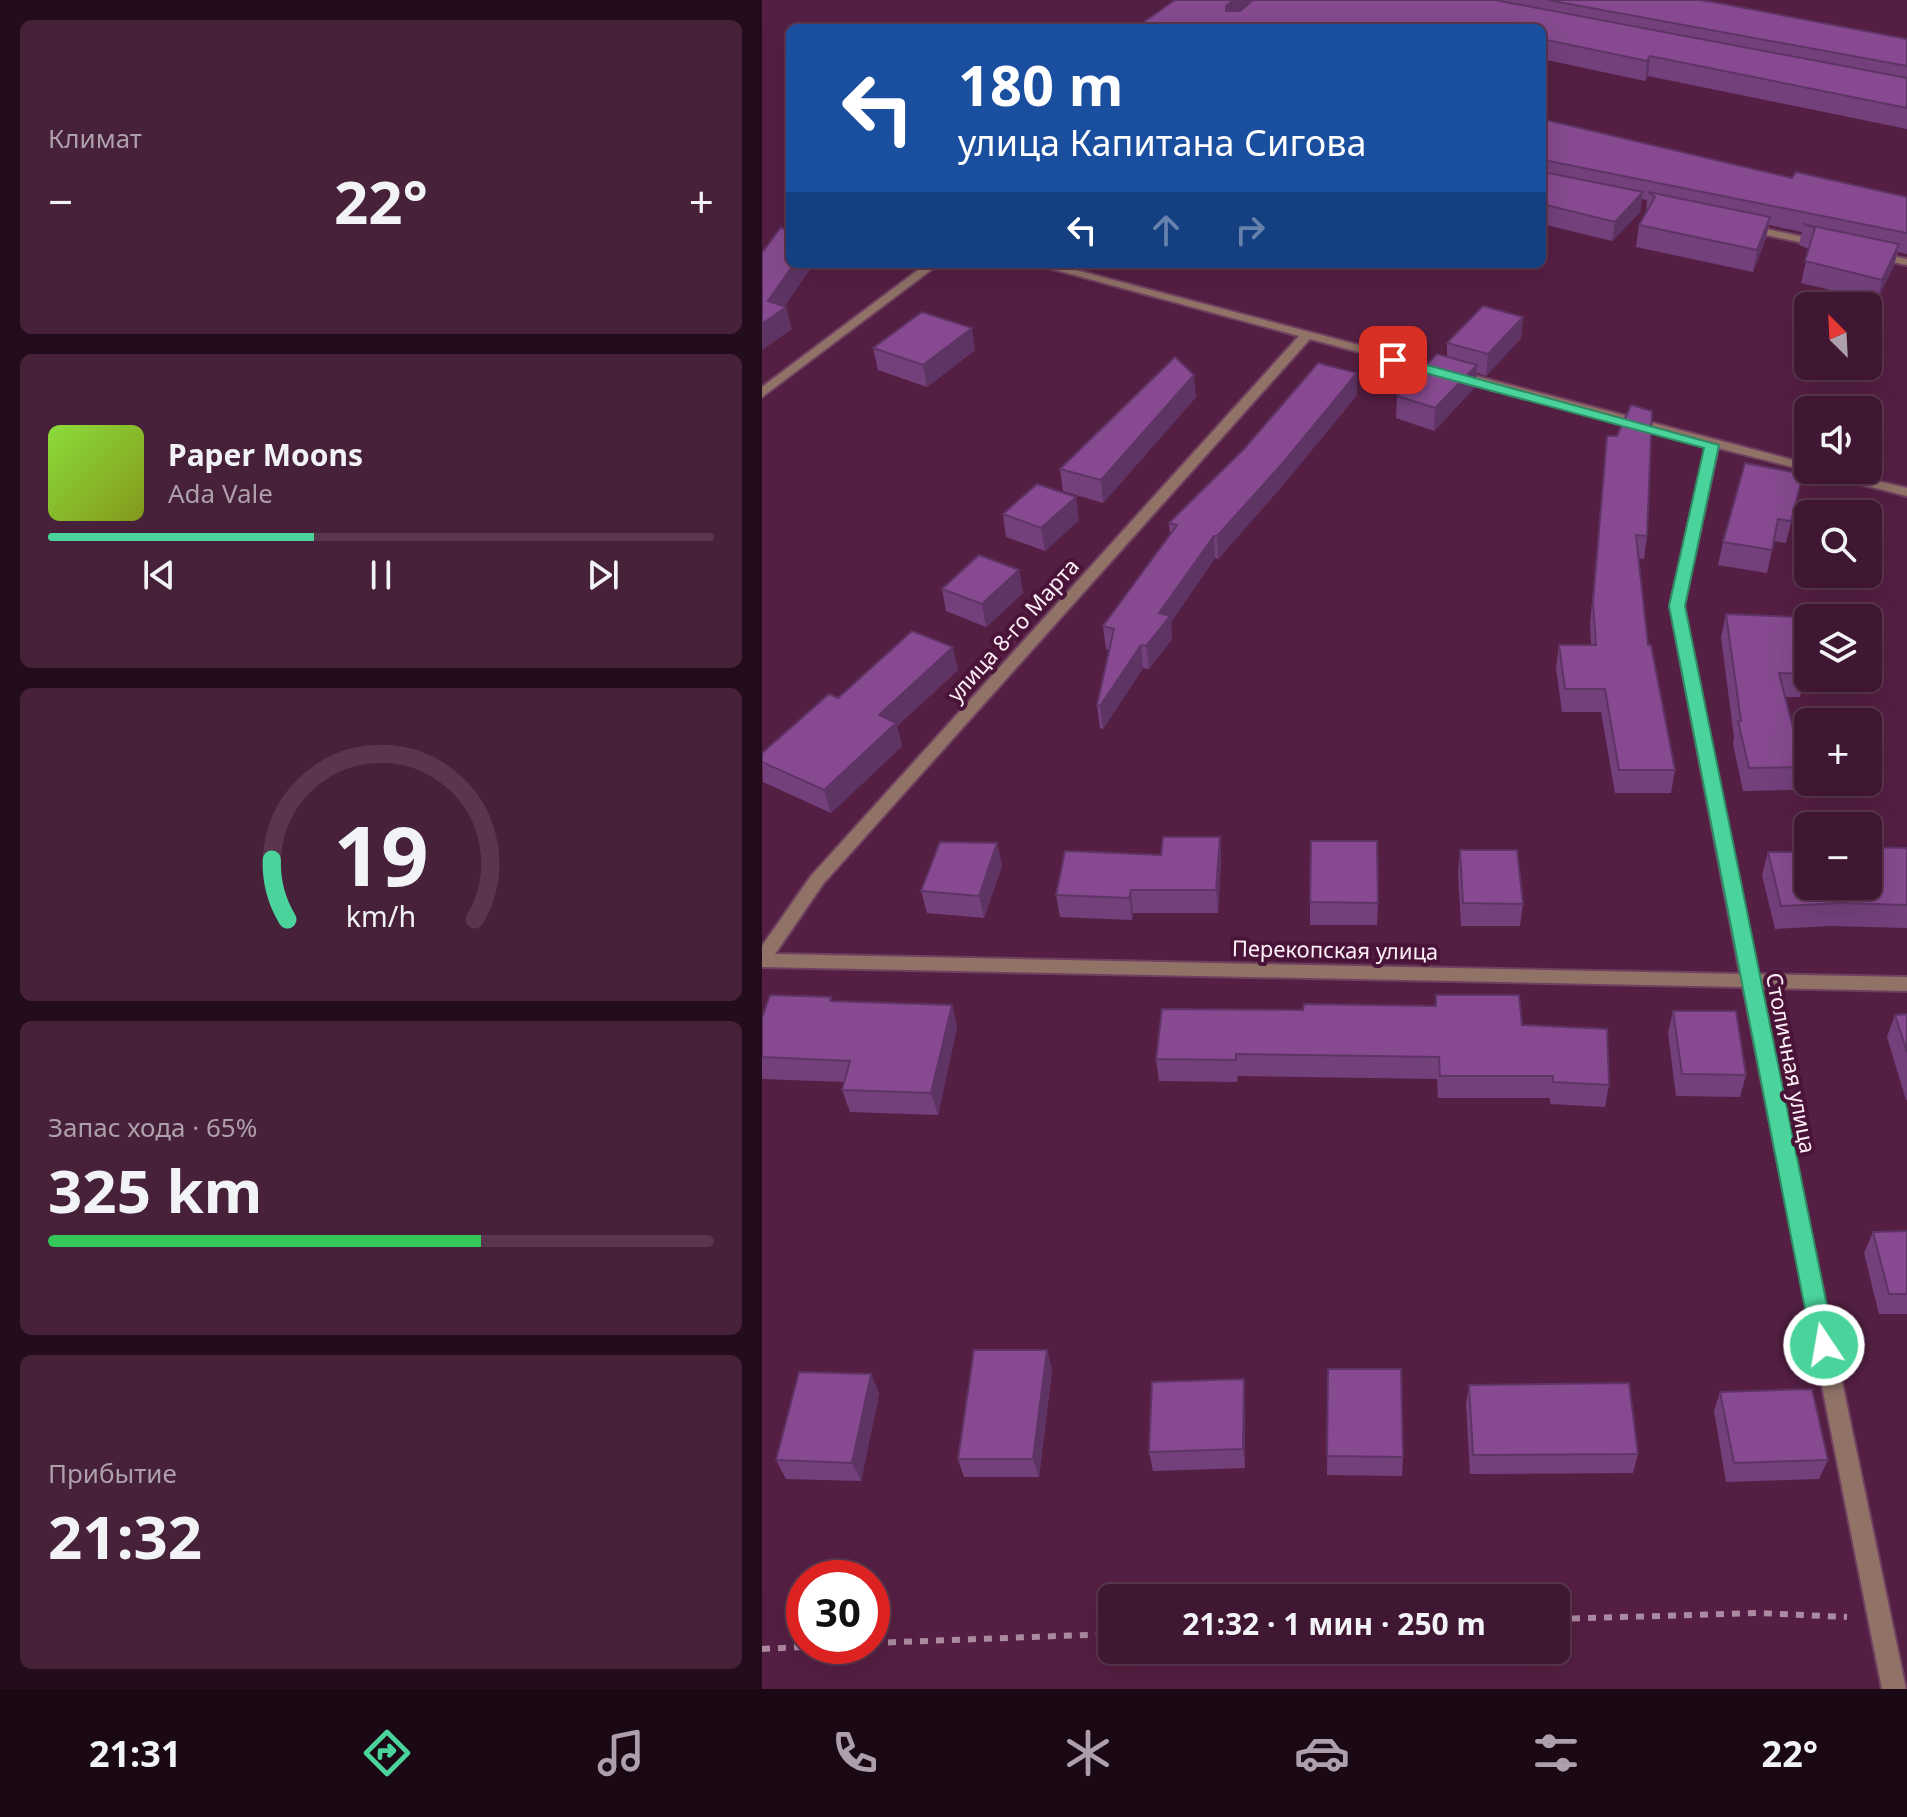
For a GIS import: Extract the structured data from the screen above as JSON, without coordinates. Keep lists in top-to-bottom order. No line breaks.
{"streets":{"street":["улица 8-го Марта","Перекопская улица","Столичная улица"]},"crossings":[["улица 8-го Марта","Перекопская улица"],["Перекопская улица","Столичная улица"]],"north":"top left","page":{"tile":["Климат",["Запас хода · 65%","325 km"],["Прибытие","21:32"]],"turn":["180 m","улица Капитана Сигова"],"heat":["−","22°","+"],"map_buttons":["+","−"],"song":["Paper Moons","Ada Vale"],"limit":"30","trip":"21:32 · 1 мин · 250 m","tabs":["21:31","22°"],"gauge":["19","km/h"]}}
